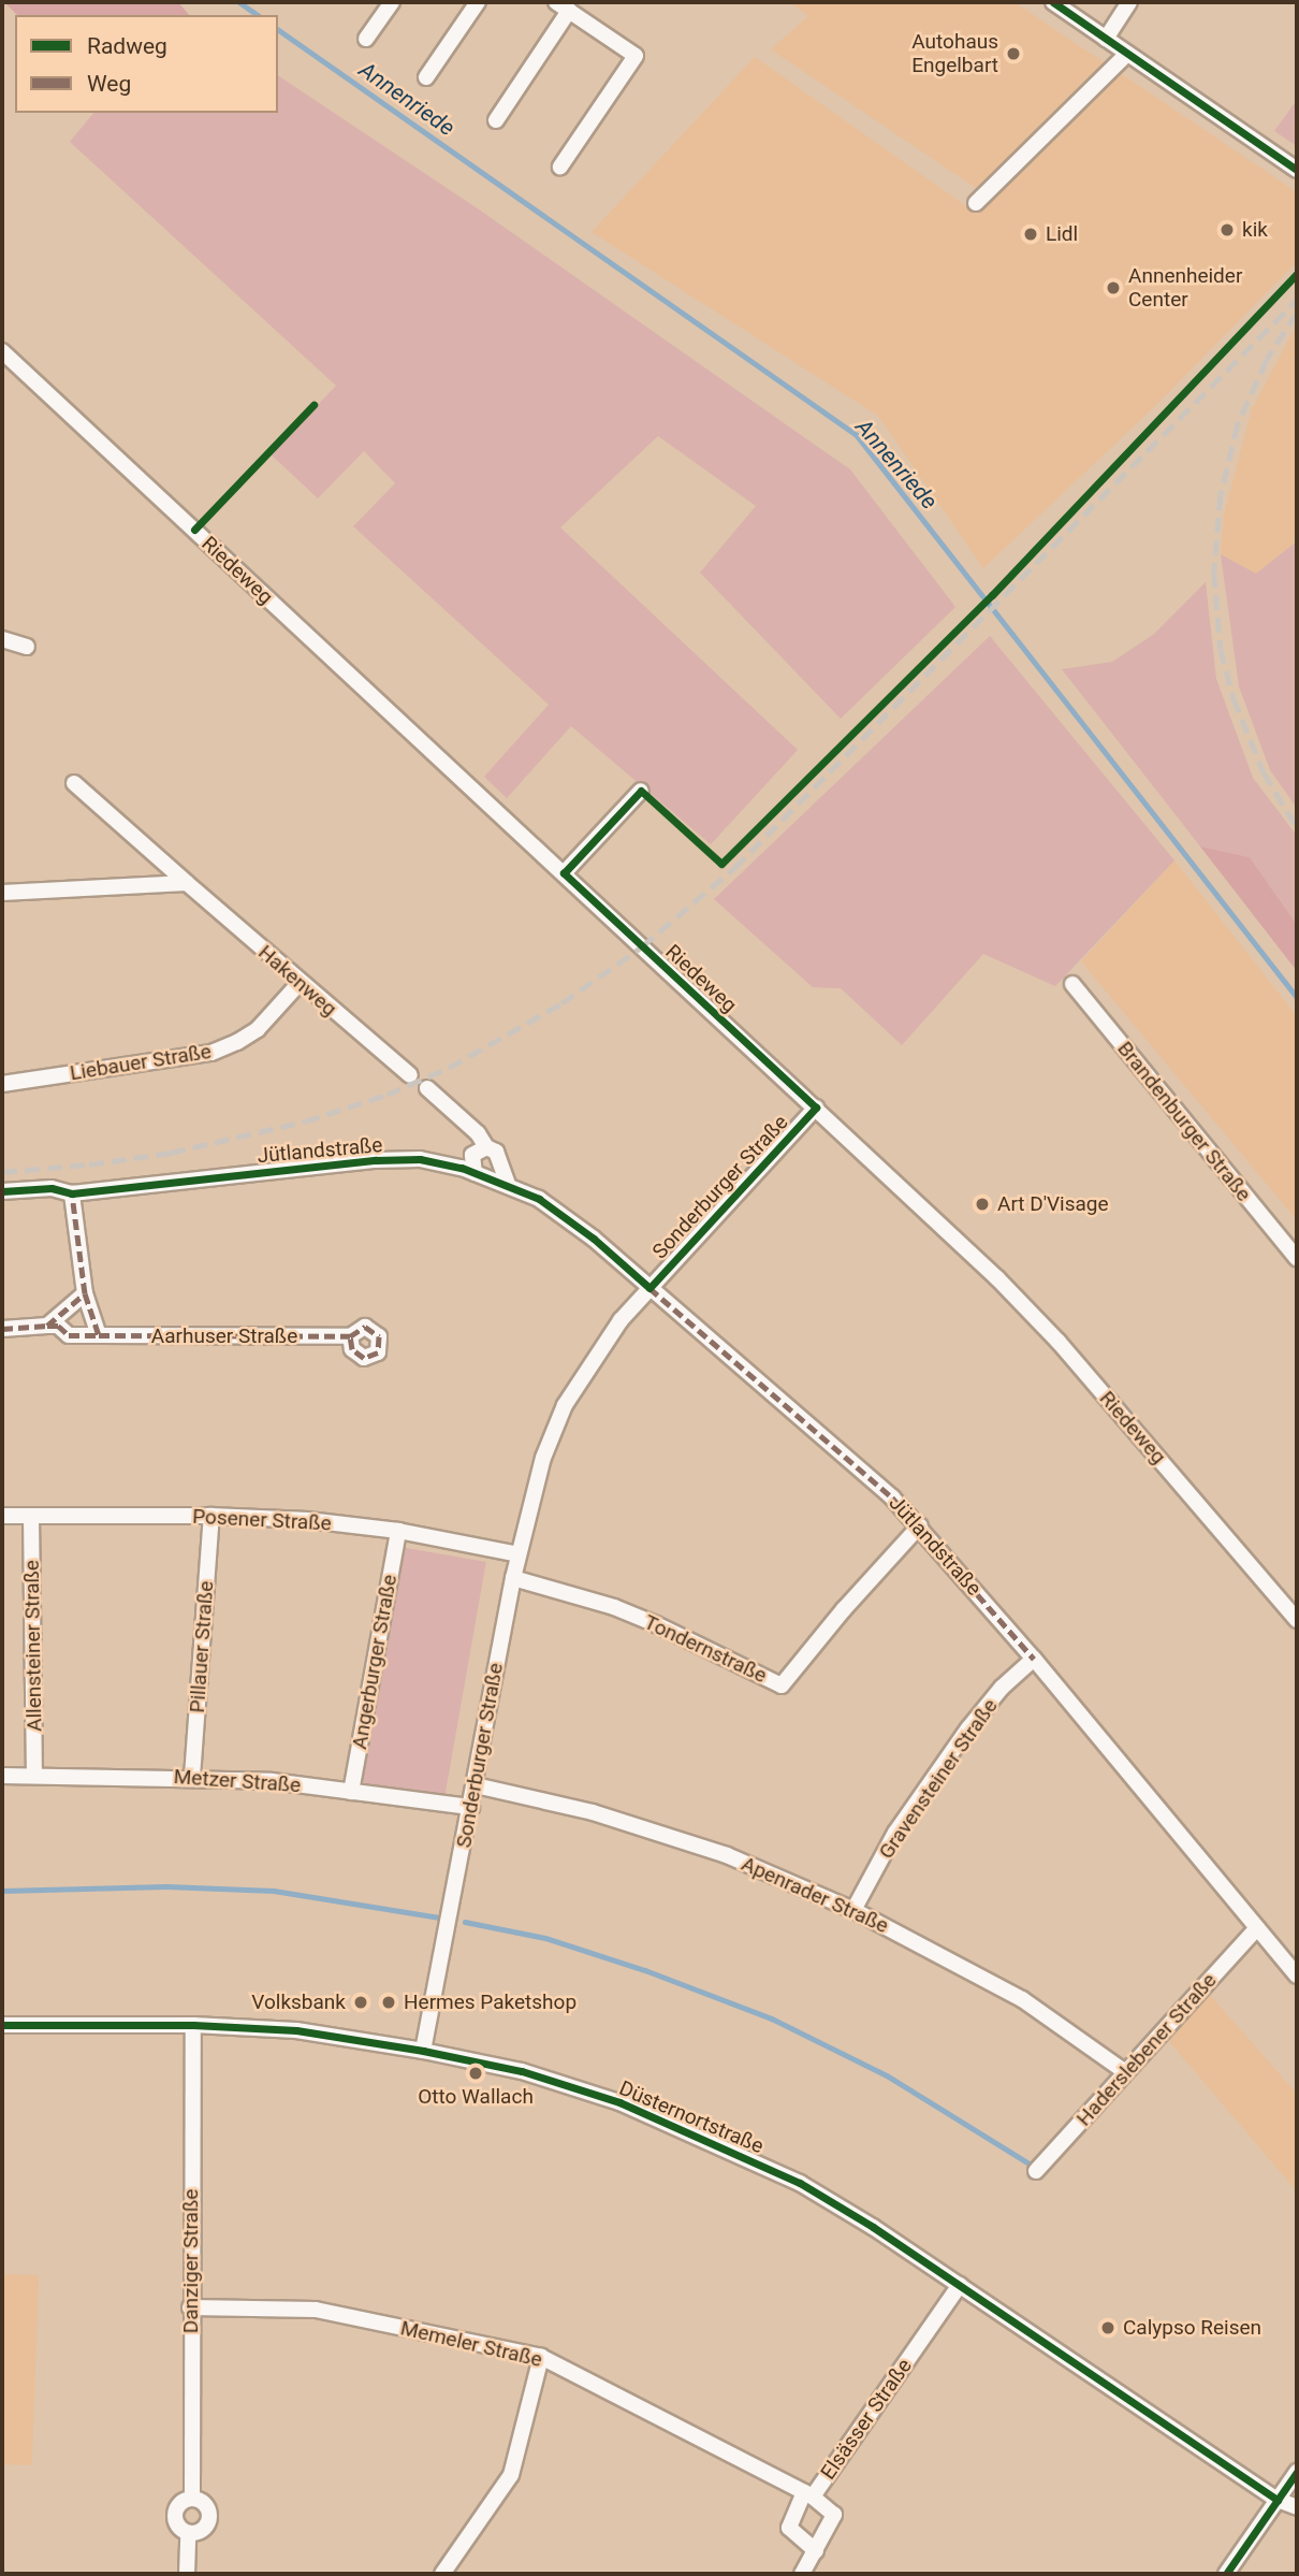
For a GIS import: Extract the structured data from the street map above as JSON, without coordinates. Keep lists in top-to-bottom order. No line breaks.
{"streets":{"street":["Riedeweg","Hakenweg","Liebauer Straße","Brandenburger Straße","Jütlandstraße","Sonderburger Straße","Aarhuser Straße","Posener Straße","Allensteiner Straße","Pillauer Straße","Tondernstraße","Angerburger Straße","Gravensteiner Straße","Metzer Straße","Apenrader Straße","Haderslebener Straße","Düsternortstraße","Danziger Straße","Memeler Straße","Elsässer Straße"]},"crossings":[["Riedeweg","Sonderburger Straße"],["Hakenweg","Liebauer Straße"],["Jütlandstraße","Sonderburger Straße"],["Jütlandstraße","Tondernstraße"],["Jütlandstraße","Gravensteiner Straße"],["Jütlandstraße","Haderslebener Straße"],["Sonderburger Straße","Posener Straße"],["Sonderburger Straße","Tondernstraße"],["Sonderburger Straße","Metzer Straße"],["Sonderburger Straße","Apenrader Straße"],["Sonderburger Straße","Düsternortstraße"],["Posener Straße","Allensteiner Straße"],["Posener Straße","Pillauer Straße"],["Posener Straße","Angerburger Straße"],["Allensteiner Straße","Metzer Straße"],["Pillauer Straße","Metzer Straße"],["Angerburger Straße","Metzer Straße"],["Gravensteiner Straße","Apenrader Straße"],["Apenrader Straße","Haderslebener Straße"],["Düsternortstraße","Danziger Straße"],["Düsternortstraße","Elsässer Straße"],["Danziger Straße","Memeler Straße"],["Memeler Straße","Elsässer Straße"]],"water":["Annenriede"],"places":["Autohaus Engelbart","kik","Lidl","Annenheider Center","Art D'Visage","Volksbank","Hermes Paketshop","Otto Wallach","Calypso Reisen"],"legend":["Radweg","Weg"]}
